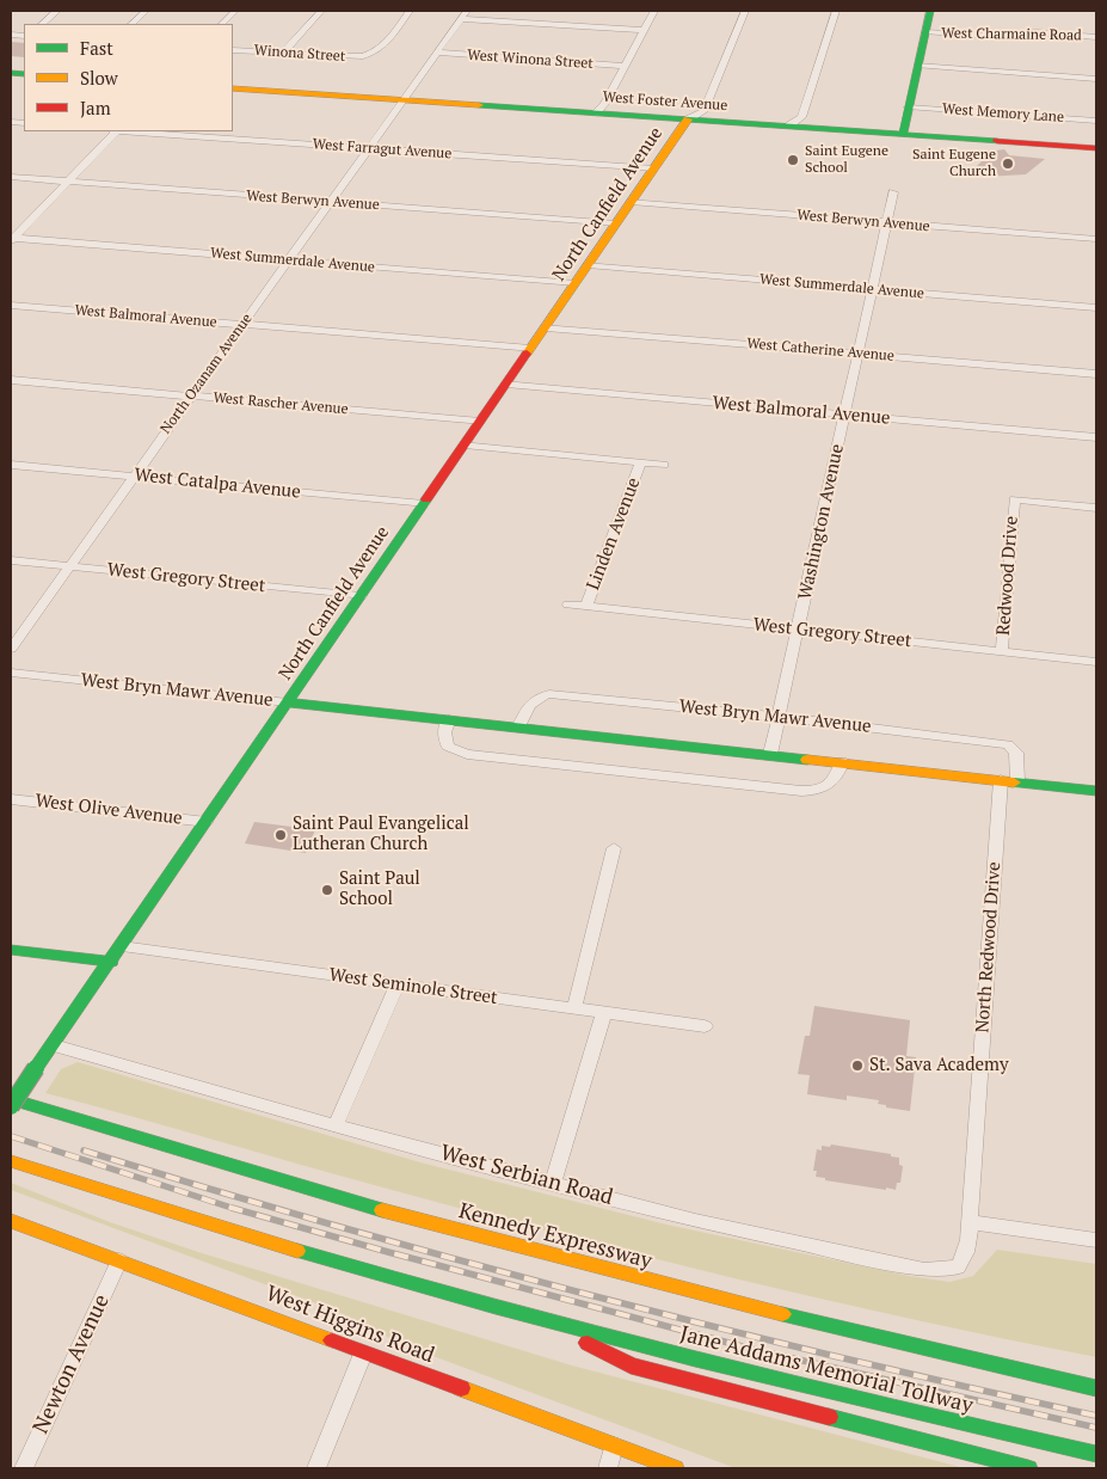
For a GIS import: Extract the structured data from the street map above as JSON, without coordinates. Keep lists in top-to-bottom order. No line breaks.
{"streets":{"main road":["West Foster Avenue","North Canfield Avenue","West Bryn Mawr Avenue","Kennedy Expressway","West Higgins Road","Jane Addams Memorial Tollway"],"street":["West Charmaine Road","Winona Street","West Winona Street","West Memory Lane","West Farragut Avenue","West Berwyn Avenue","West Summerdale Avenue","West Balmoral Avenue","West Catherine Avenue","North Ozanam Avenue","West Rascher Avenue","West Catalpa Avenue","Washington Avenue","Linden Avenue","Redwood Drive","West Gregory Street","West Olive Avenue","North Redwood Drive","West Seminole Street","West Serbian Road","Newton Avenue"]},"crossings":[["West Winona Street","North Ozanam Avenue"],["West Foster Avenue","North Canfield Avenue"],["West Foster Avenue","North Ozanam Avenue"],["West Farragut Avenue","North Canfield Avenue"],["West Farragut Avenue","North Ozanam Avenue"],["West Berwyn Avenue","North Canfield Avenue"],["West Berwyn Avenue","North Ozanam Avenue"],["West Berwyn Avenue","Washington Avenue"],["North Canfield Avenue","West Summerdale Avenue"],["North Canfield Avenue","West Balmoral Avenue"],["North Canfield Avenue","West Catherine Avenue"],["North Canfield Avenue","West Rascher Avenue"],["North Canfield Avenue","West Catalpa Avenue"],["North Canfield Avenue","West Gregory Street"],["North Canfield Avenue","West Bryn Mawr Avenue"],["North Canfield Avenue","West Olive Avenue"],["North Canfield Avenue","West Seminole Street"],["North Canfield Avenue","West Serbian Road"],["West Summerdale Avenue","North Ozanam Avenue"],["West Summerdale Avenue","Washington Avenue"],["West Balmoral Avenue","North Ozanam Avenue"],["West Balmoral Avenue","Washington Avenue"],["West Catherine Avenue","Washington Avenue"],["North Ozanam Avenue","West Rascher Avenue"],["North Ozanam Avenue","West Catalpa Avenue"],["North Ozanam Avenue","West Gregory Street"],["Washington Avenue","West Gregory Street"],["Washington Avenue","West Bryn Mawr Avenue"],["Linden Avenue","West Gregory Street"],["Redwood Drive","West Gregory Street"],["West Bryn Mawr Avenue","North Redwood Drive"],["North Redwood Drive","West Serbian Road"],["West Higgins Road","Newton Avenue"]],"places":["Saint Eugene School","Saint Eugene Church","Saint Paul Evangelical Lutheran Church","Saint Paul School","St. Sava Academy"],"legend":["Fast","Slow","Jam"]}
